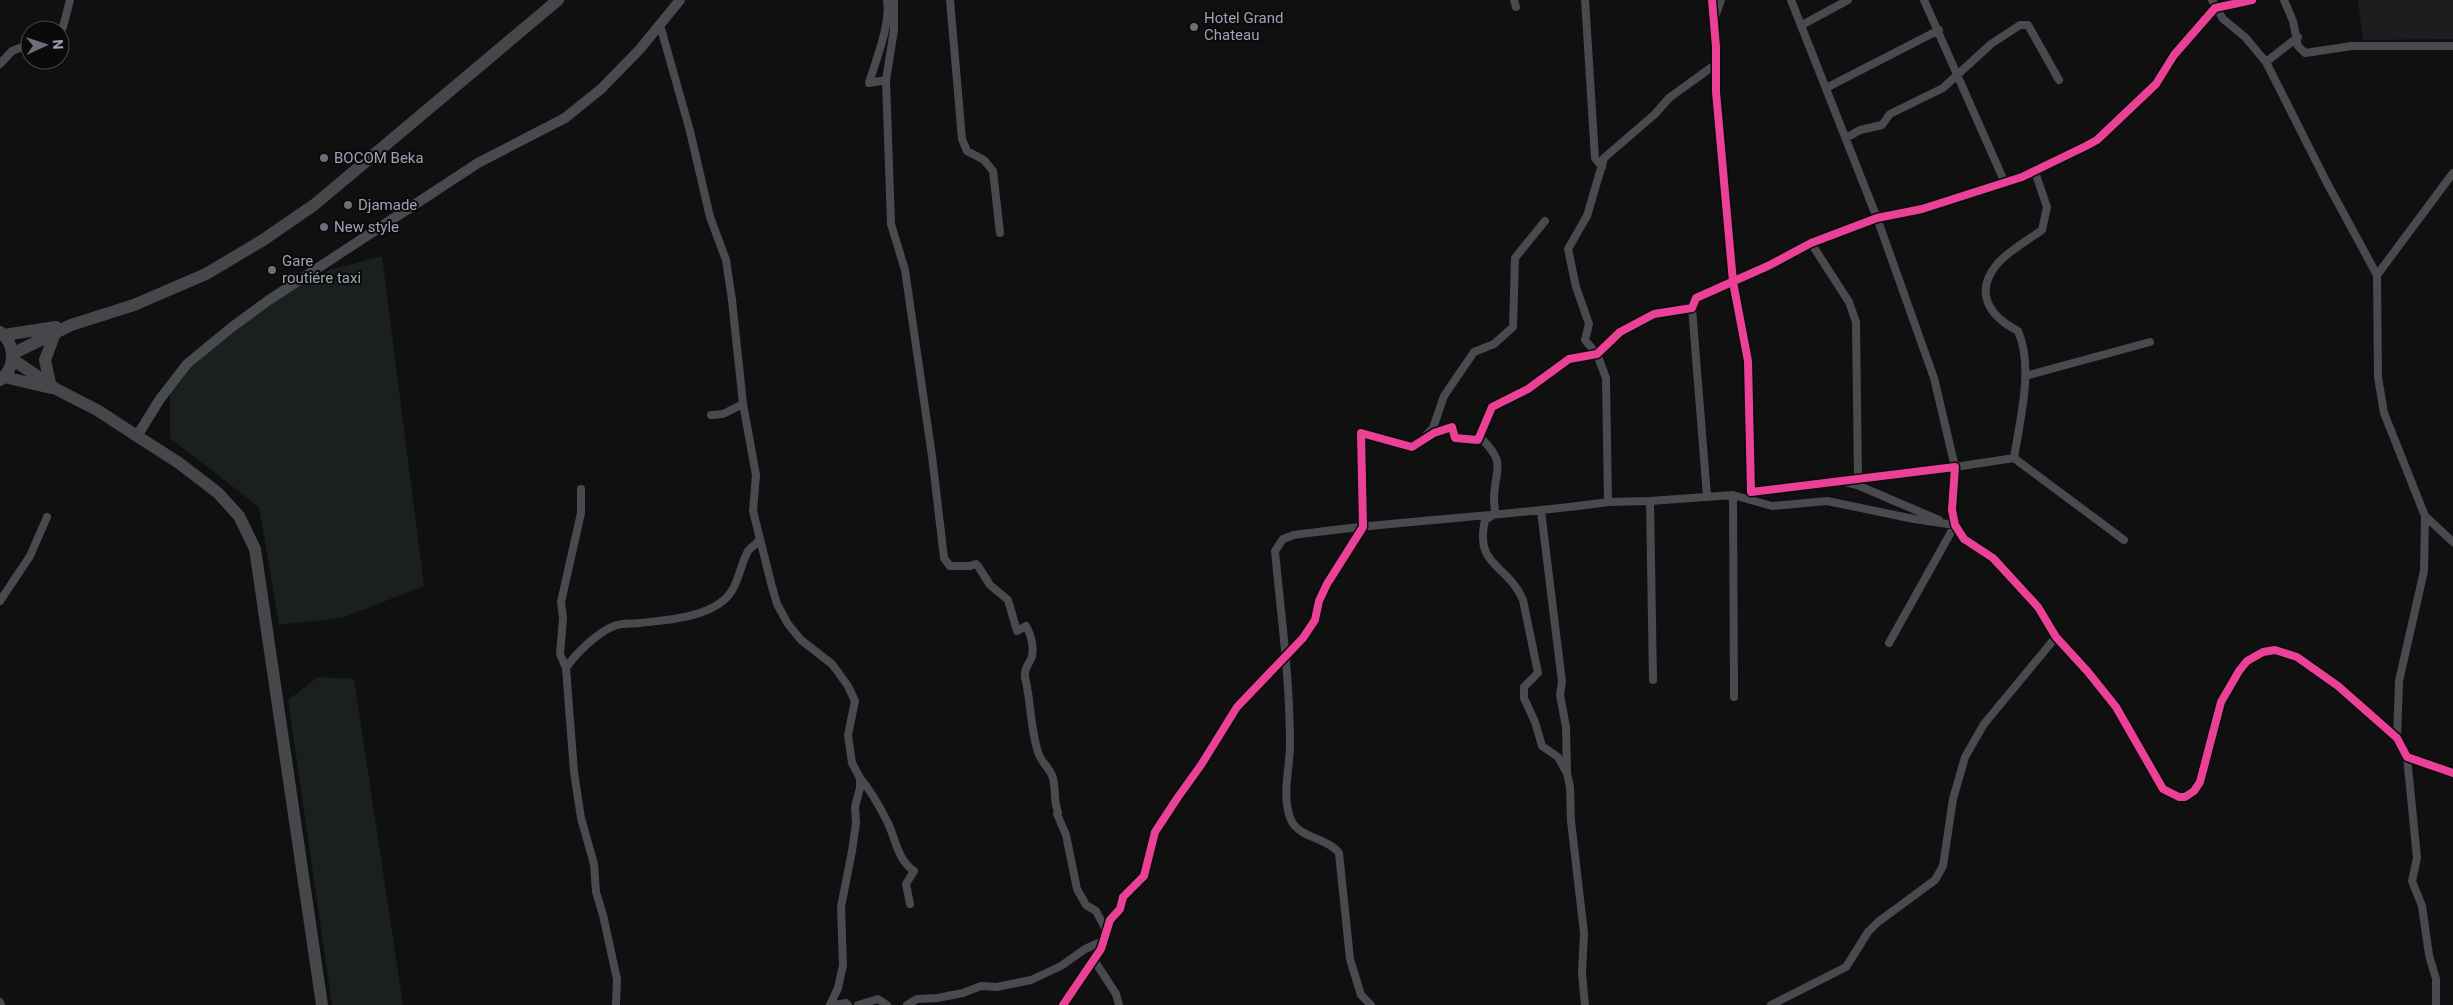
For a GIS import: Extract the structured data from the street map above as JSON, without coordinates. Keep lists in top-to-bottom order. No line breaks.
{"places":["Hotel Grand Chateau","BOCOM Beka","Djamade","New style","Gare routiére taxi"],"north":"right"}
